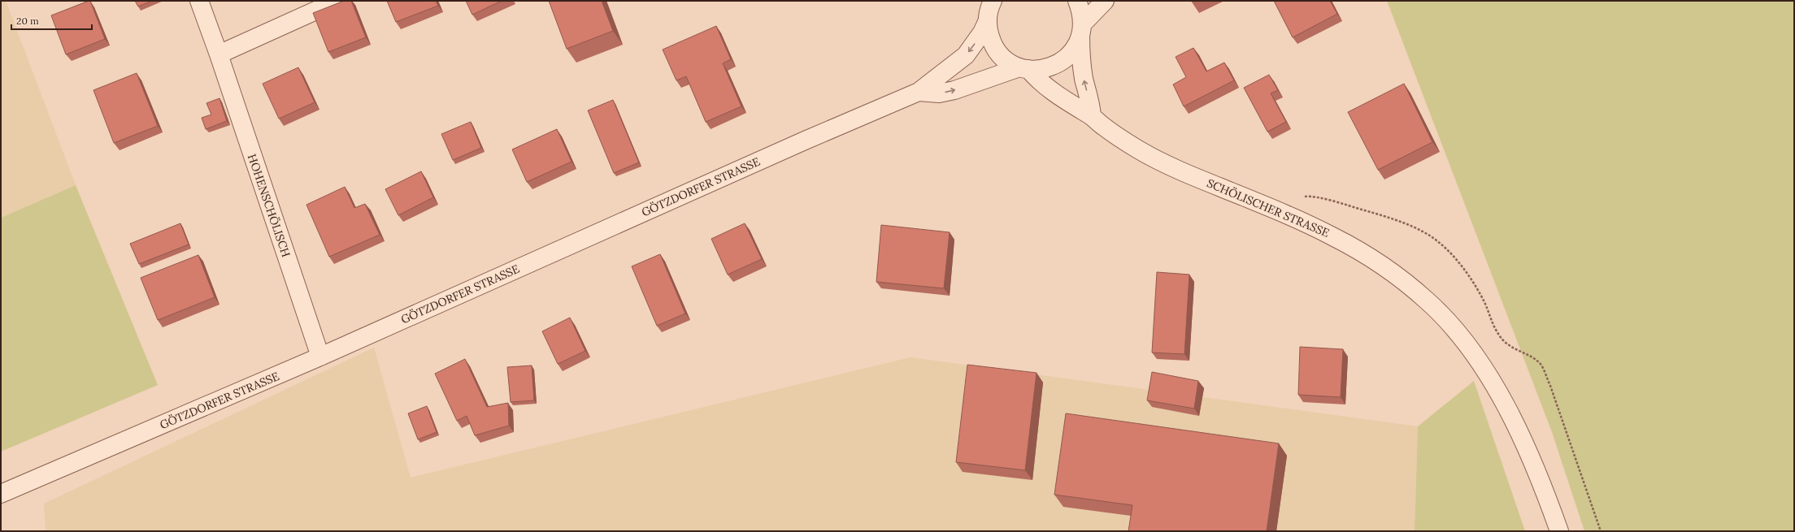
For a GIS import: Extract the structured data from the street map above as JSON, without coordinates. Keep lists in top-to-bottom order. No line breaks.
{"streets":{"street":["GÖTZDORFER STRASSE","HOHENSCHÖLISCH","SCHÖLISCHER STRASSE"]},"crossings":[["GÖTZDORFER STRASSE","HOHENSCHÖLISCH"],["GÖTZDORFER STRASSE","SCHÖLISCHER STRASSE"]],"scale_bar":"20 m"}
